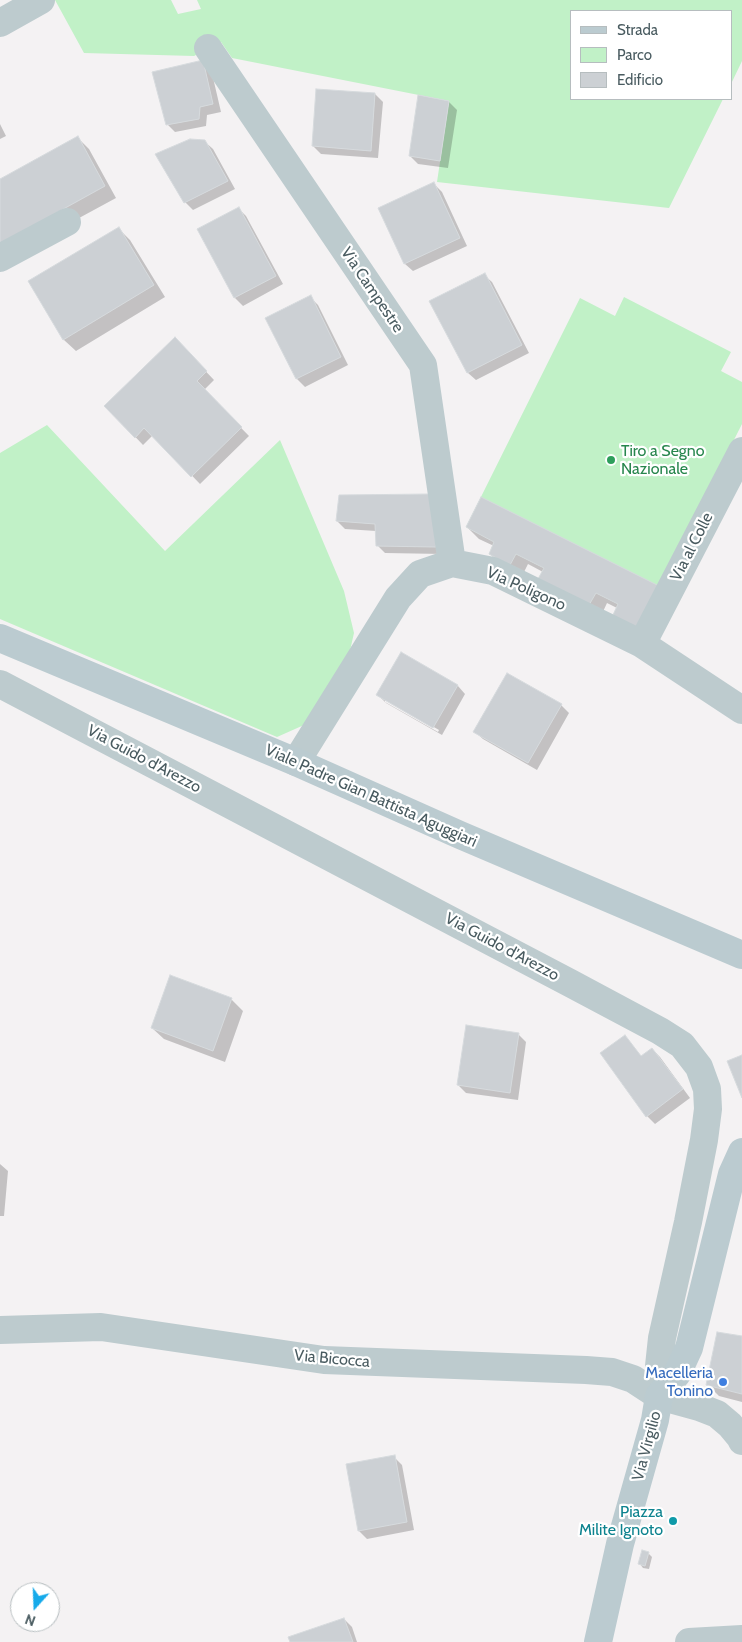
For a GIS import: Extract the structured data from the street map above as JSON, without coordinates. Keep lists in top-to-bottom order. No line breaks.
{"streets":{"main road":["Viale Padre Gian Battista Aguggiari","Via Virgilio"],"street":["Via Campestre","Via al Colle","Via Poligono","Via Guido d'Arezzo","Via Bicocca"]},"crossings":[["Via Campestre","Via Poligono"],["Via al Colle","Via Poligono"],["Via Guido d'Arezzo","Via Bicocca"],["Via Guido d'Arezzo","Via Virgilio"],["Via Bicocca","Via Virgilio"]],"places":["Tiro a Segno Nazionale","Macelleria Tonino","Piazza Milite Ignoto"],"legend":["Strada","Parco","Edificio"],"north":"bottom"}
